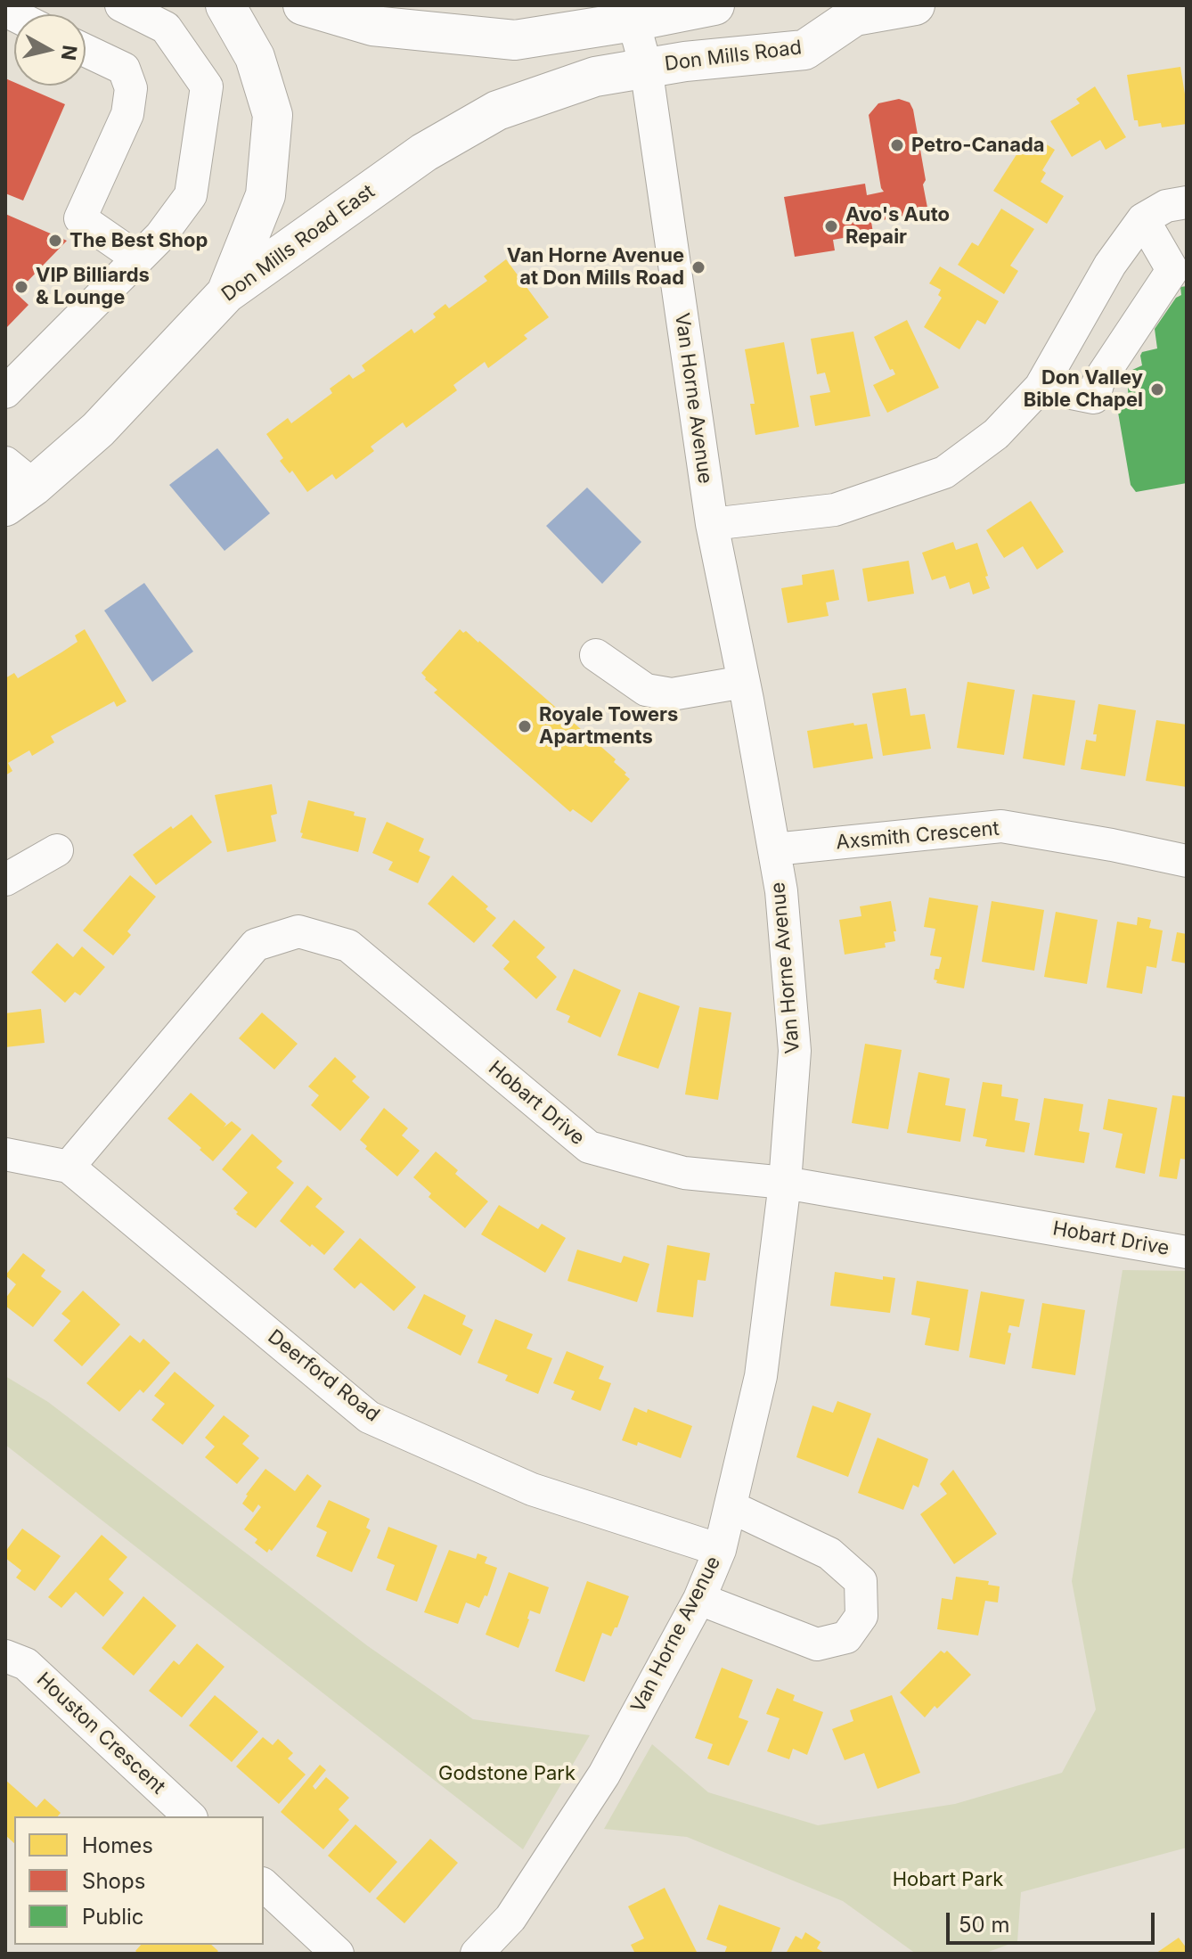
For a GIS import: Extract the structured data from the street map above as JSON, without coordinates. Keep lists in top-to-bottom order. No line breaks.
{"streets":{"main road":["Don Mills Road","Don Mills Road East"],"street":["Van Horne Avenue","Axsmith Crescent","Hobart Drive","Deerford Road","Houston Crescent"]},"crossings":[["Don Mills Road","Don Mills Road East"],["Don Mills Road","Van Horne Avenue"],["Don Mills Road East","Van Horne Avenue"],["Van Horne Avenue","Axsmith Crescent"],["Van Horne Avenue","Hobart Drive"],["Van Horne Avenue","Deerford Road"],["Hobart Drive","Deerford Road"]],"parks":["Godstone Park","Hobart Park"],"places":["Petro-Canada","Avo's Auto Repair","The Best Shop","Van Horne Avenue at Don Mills Road","VIP Billiards & Lounge","Don Valley Bible Chapel","Royale Towers Apartments"],"legend":["Homes","Shops","Public"],"scale_bar":"50 m","north":"right"}
